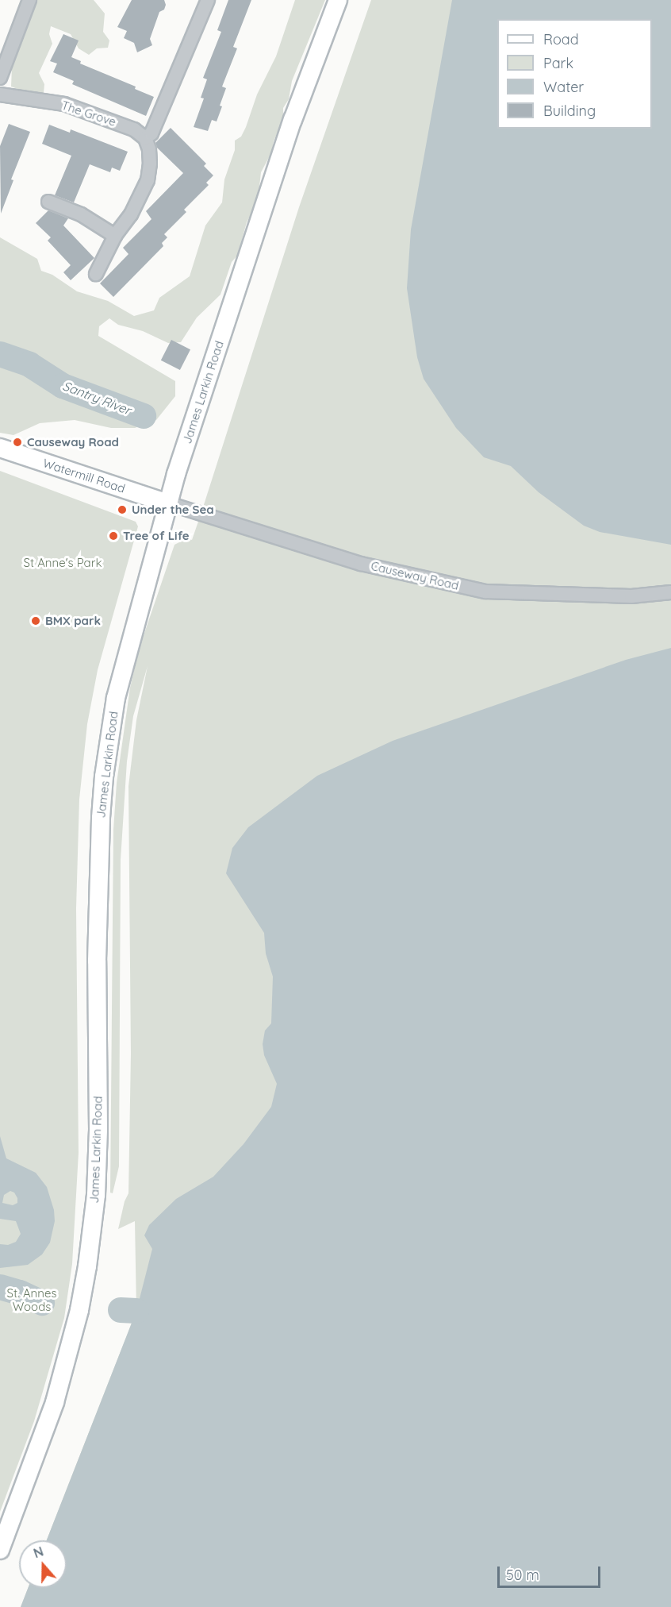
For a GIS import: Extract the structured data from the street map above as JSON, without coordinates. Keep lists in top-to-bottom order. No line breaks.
{"streets":{"main road":["James Larkin Road","Watermill Road"],"street":["The Grove","Causeway Road"]},"crossings":[["James Larkin Road","Watermill Road"],["James Larkin Road","Causeway Road"],["Watermill Road","Causeway Road"]],"water":["Santry River"],"parks":["St Anne's Park","St. Annes Woods"],"places":["Causeway Road","Under the Sea","Tree of Life","BMX park"],"legend":["Road","Park","Water","Building"],"scale_bar":"50 m","north":"top"}
